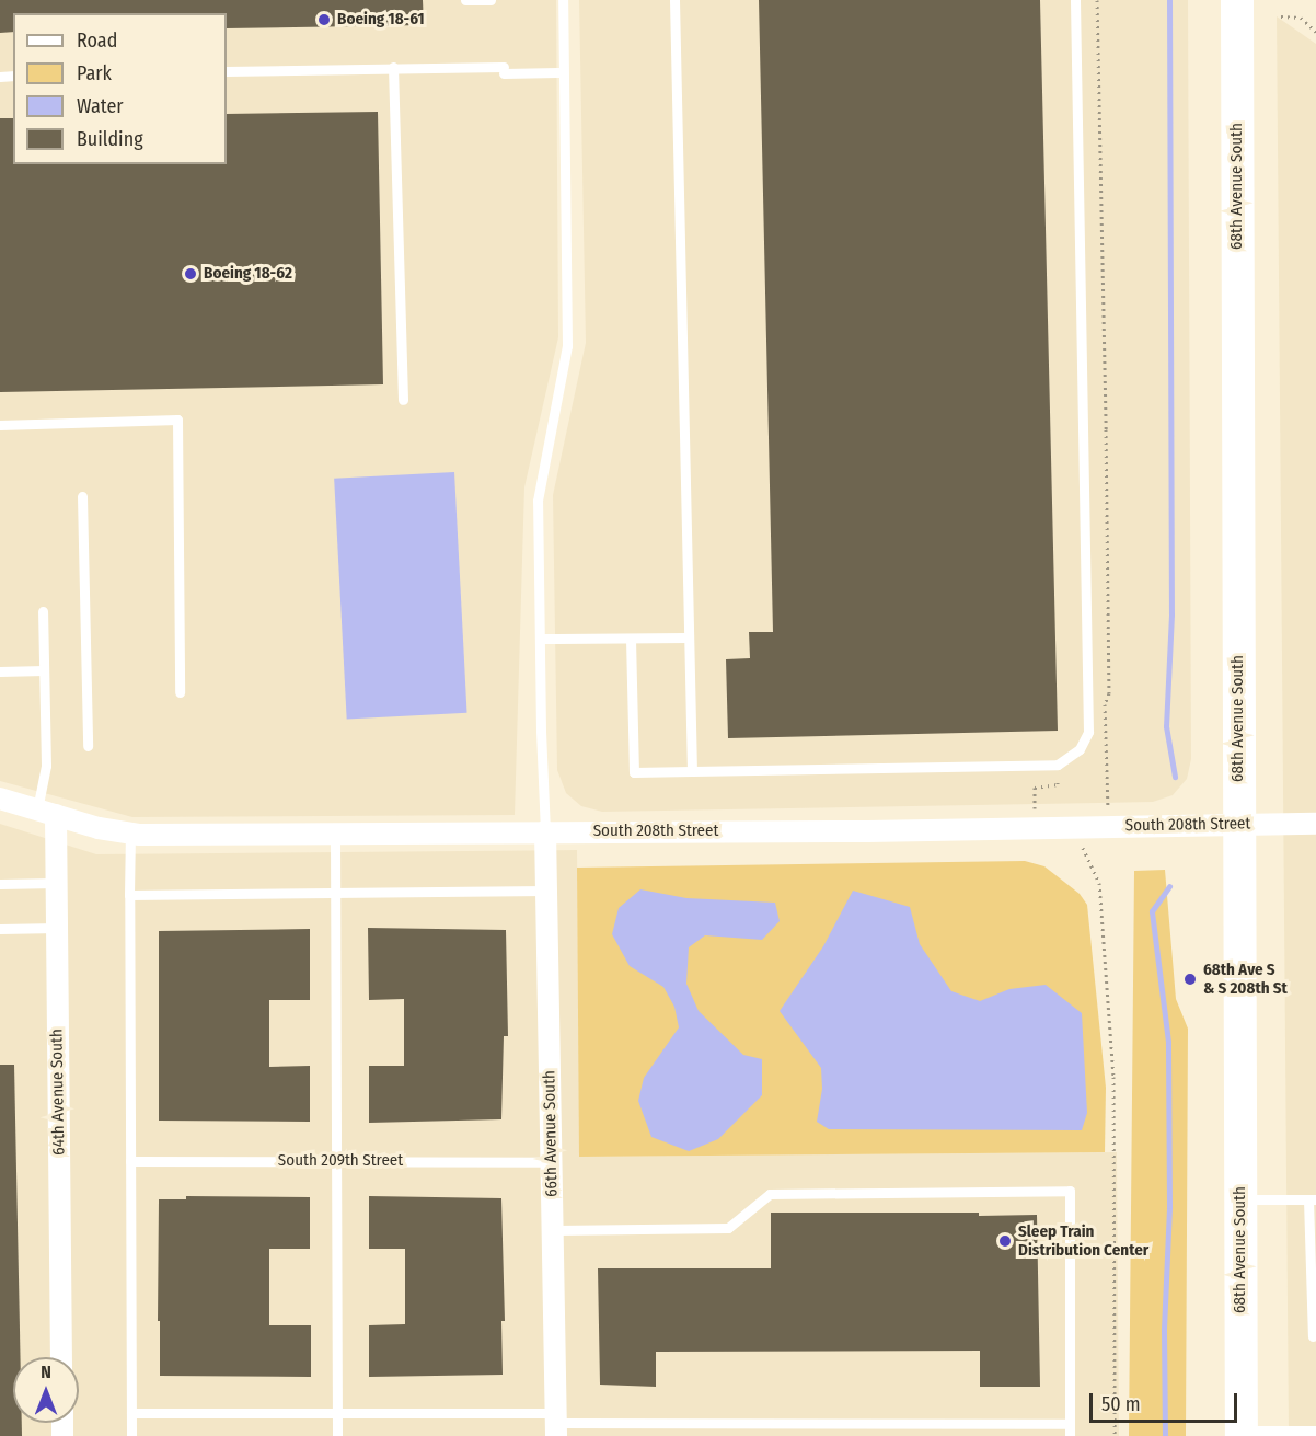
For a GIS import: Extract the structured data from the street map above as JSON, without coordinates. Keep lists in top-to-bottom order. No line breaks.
{"streets":{"main road":["68th Avenue South"],"street":["South 208th Street","64th Avenue South","66th Avenue South"],"lane":["South 209th Street"]},"crossings":[["68th Avenue South","South 208th Street"],["South 208th Street","64th Avenue South"],["South 208th Street","66th Avenue South"],["66th Avenue South","South 209th Street"]],"places":["Boeing 18-61","Boeing 18-62","68th Ave S & S 208th St","Sleep Train Distribution Center"],"legend":["Road","Park","Water","Building"],"scale_bar":"50 m","north":"top"}
